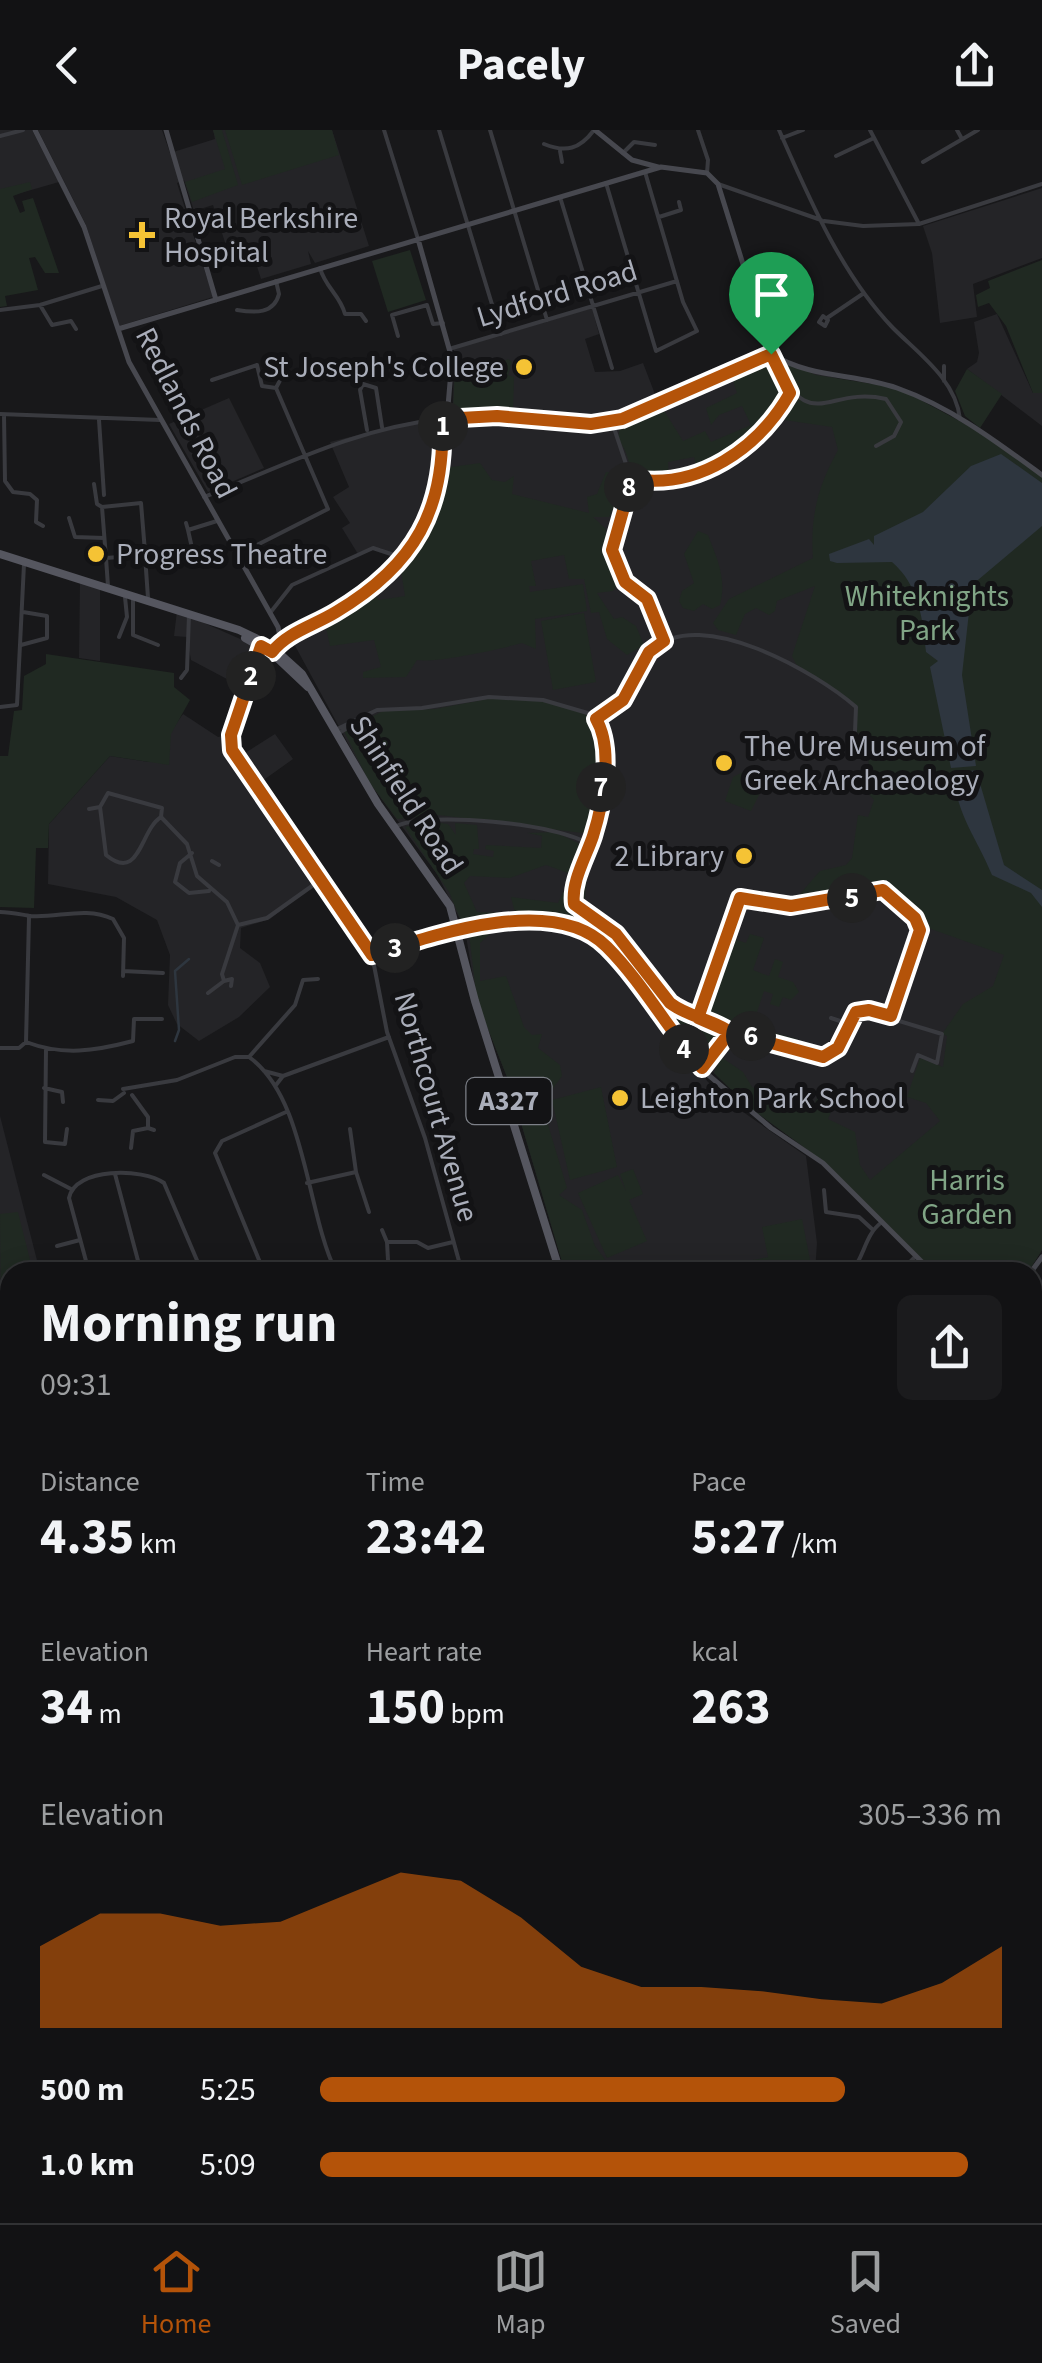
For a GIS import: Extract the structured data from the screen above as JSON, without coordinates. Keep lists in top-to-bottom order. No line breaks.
{"streets":{"main road":["Shinfield Road","A327"],"street":["Lydford Road","Redlands Road","Northcourt Avenue"]},"crossings":[["Shinfield Road","A327"],["A327","Northcourt Avenue"]],"parks":["Whiteknights Park","Harris Garden"],"places":{"health":["Royal Berkshire Hospital"],"other":["St Joseph's College","Progress Theatre","The Ure Museum of Greek Archaeology","2 Library","Leighton Park School"]},"page":{"header":"Pacely","pins":["1","8","2","7","5","3","6","4"],"heading":["Morning run","09:31"],"stats":[["Distance","4.35 km"],["Time","23:42"],["Pace","5:27 /km"],["Elevation","34 m"],["Heart rate","150 bpm"],["kcal","263"]],"chart":["Elevation","305–336 m"],"list":[{"name":"500 m","note":"5:25"},{"name":"1.0 km","note":"5:09"}],"tabs":["Home","Map","Saved"]}}
